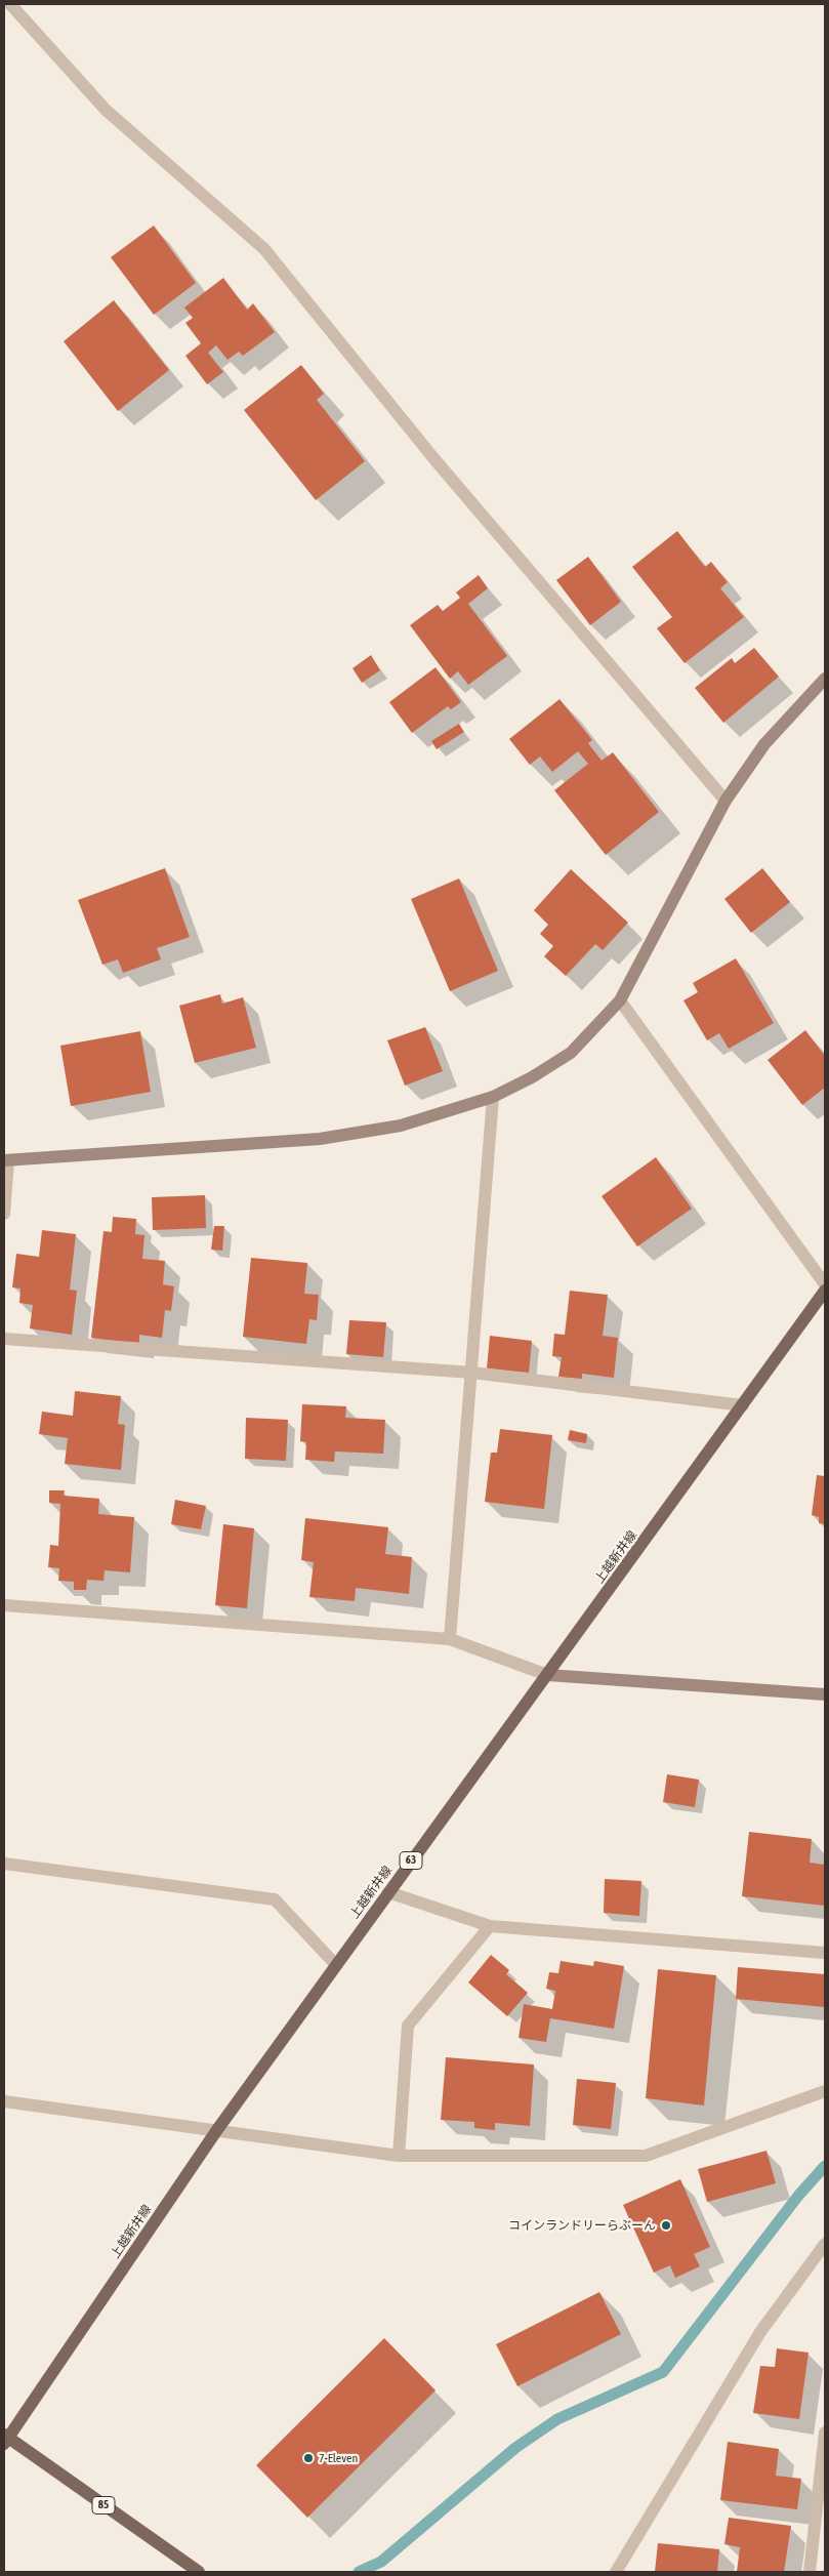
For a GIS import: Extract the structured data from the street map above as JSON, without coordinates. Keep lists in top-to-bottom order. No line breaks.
{"streets":{"main road":["上越新井線","63","85"]},"crossings":[["上越新井線","85"]],"places":["コインランドリーらぶーん","7-Eleven"]}
